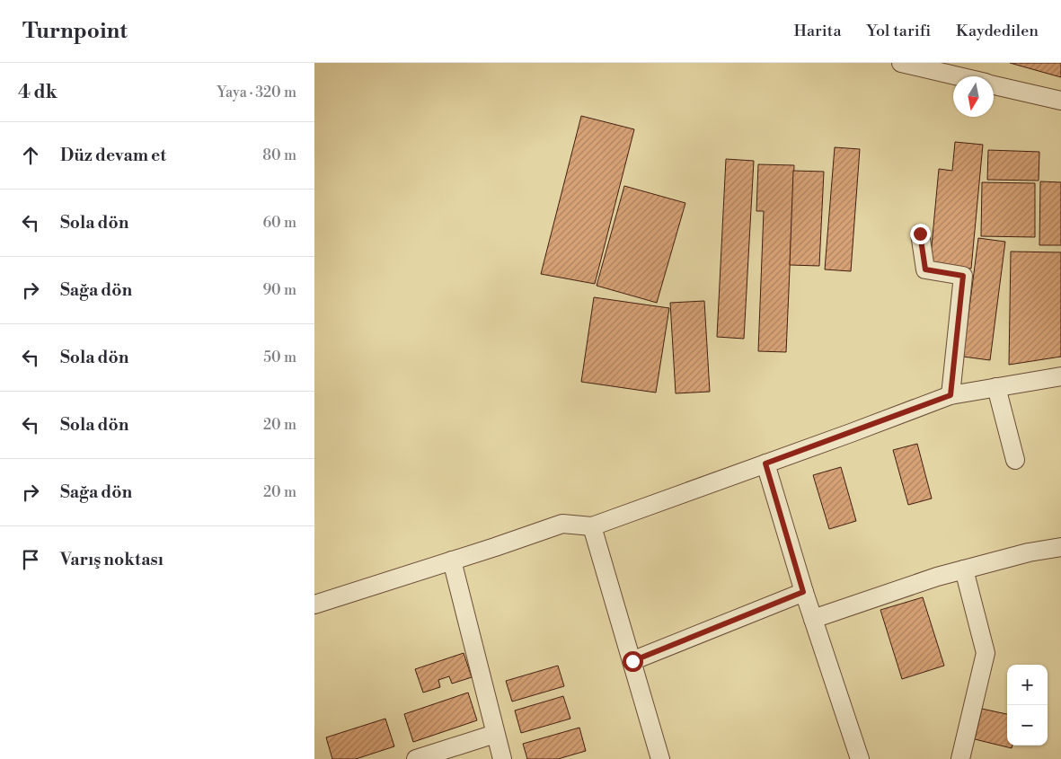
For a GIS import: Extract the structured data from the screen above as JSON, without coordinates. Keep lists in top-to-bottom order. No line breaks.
{"north":"bottom","page":{"header":"Turnpoint","nav":["Harita","Yol tarifi","Kaydedilen"],"heading":["4 dk","Yaya · 320 m"],"list":[["Düz devam et","80 m"],["Sola dön","60 m"],["Sağa dön","90 m"],["Sola dön","50 m"],["Sola dön","20 m"],["Sağa dön","20 m"],"Varış noktası"],"map_buttons":["+","−"]}}
